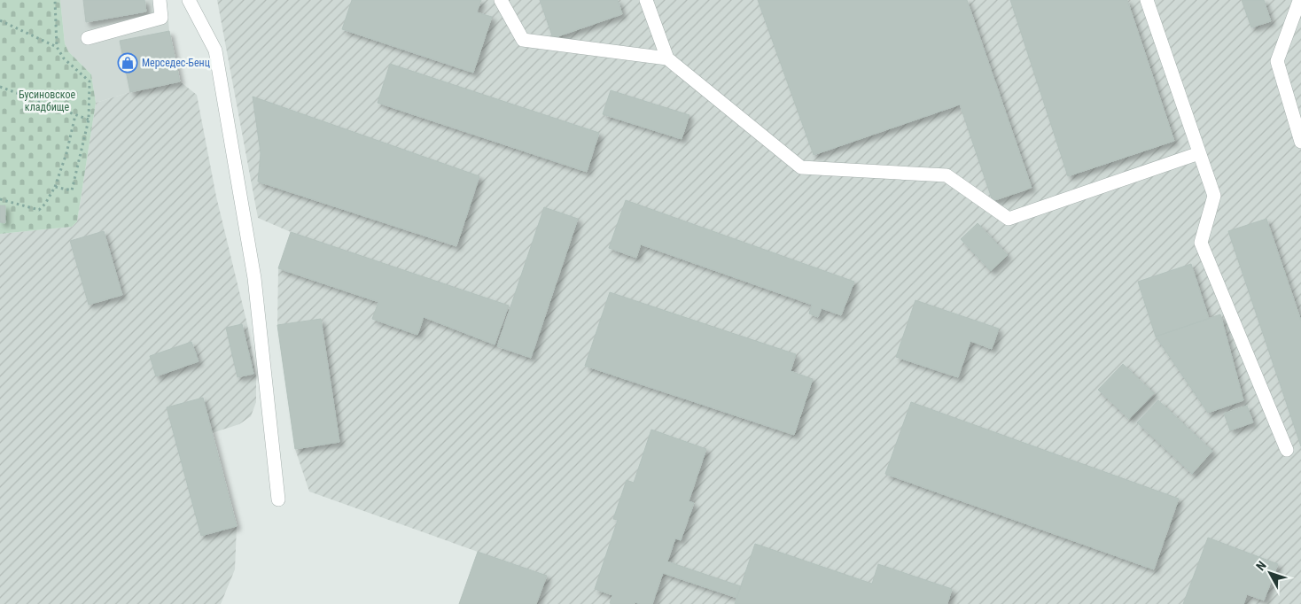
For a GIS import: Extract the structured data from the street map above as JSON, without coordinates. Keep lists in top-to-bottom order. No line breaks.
{"parks":["Бусиновское кладбище"],"places":{"shop":["Мерседес-Бенц"]},"north":"top left"}
